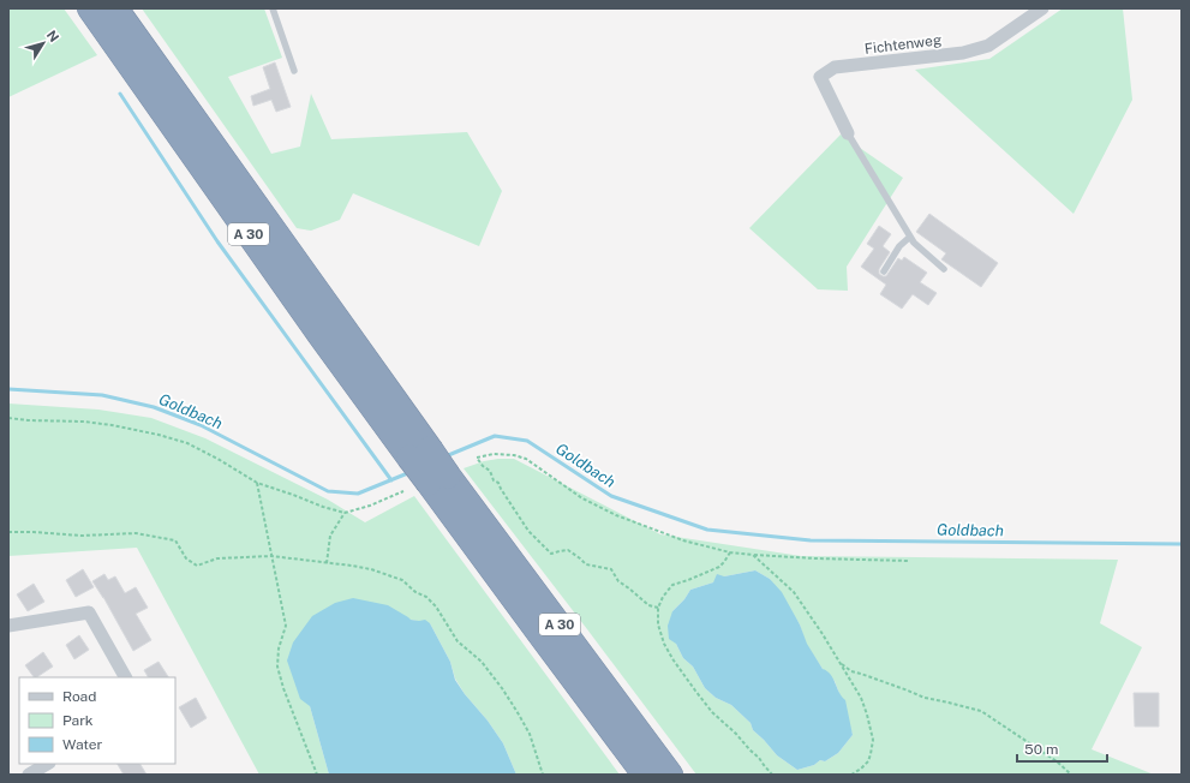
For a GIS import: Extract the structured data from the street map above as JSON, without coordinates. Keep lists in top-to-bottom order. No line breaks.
{"streets":{"highway":["A 30"],"street":["Fichtenweg"]},"water":["Goldbach"],"legend":["Road","Park","Water"],"scale_bar":"50 m","north":"top right"}
